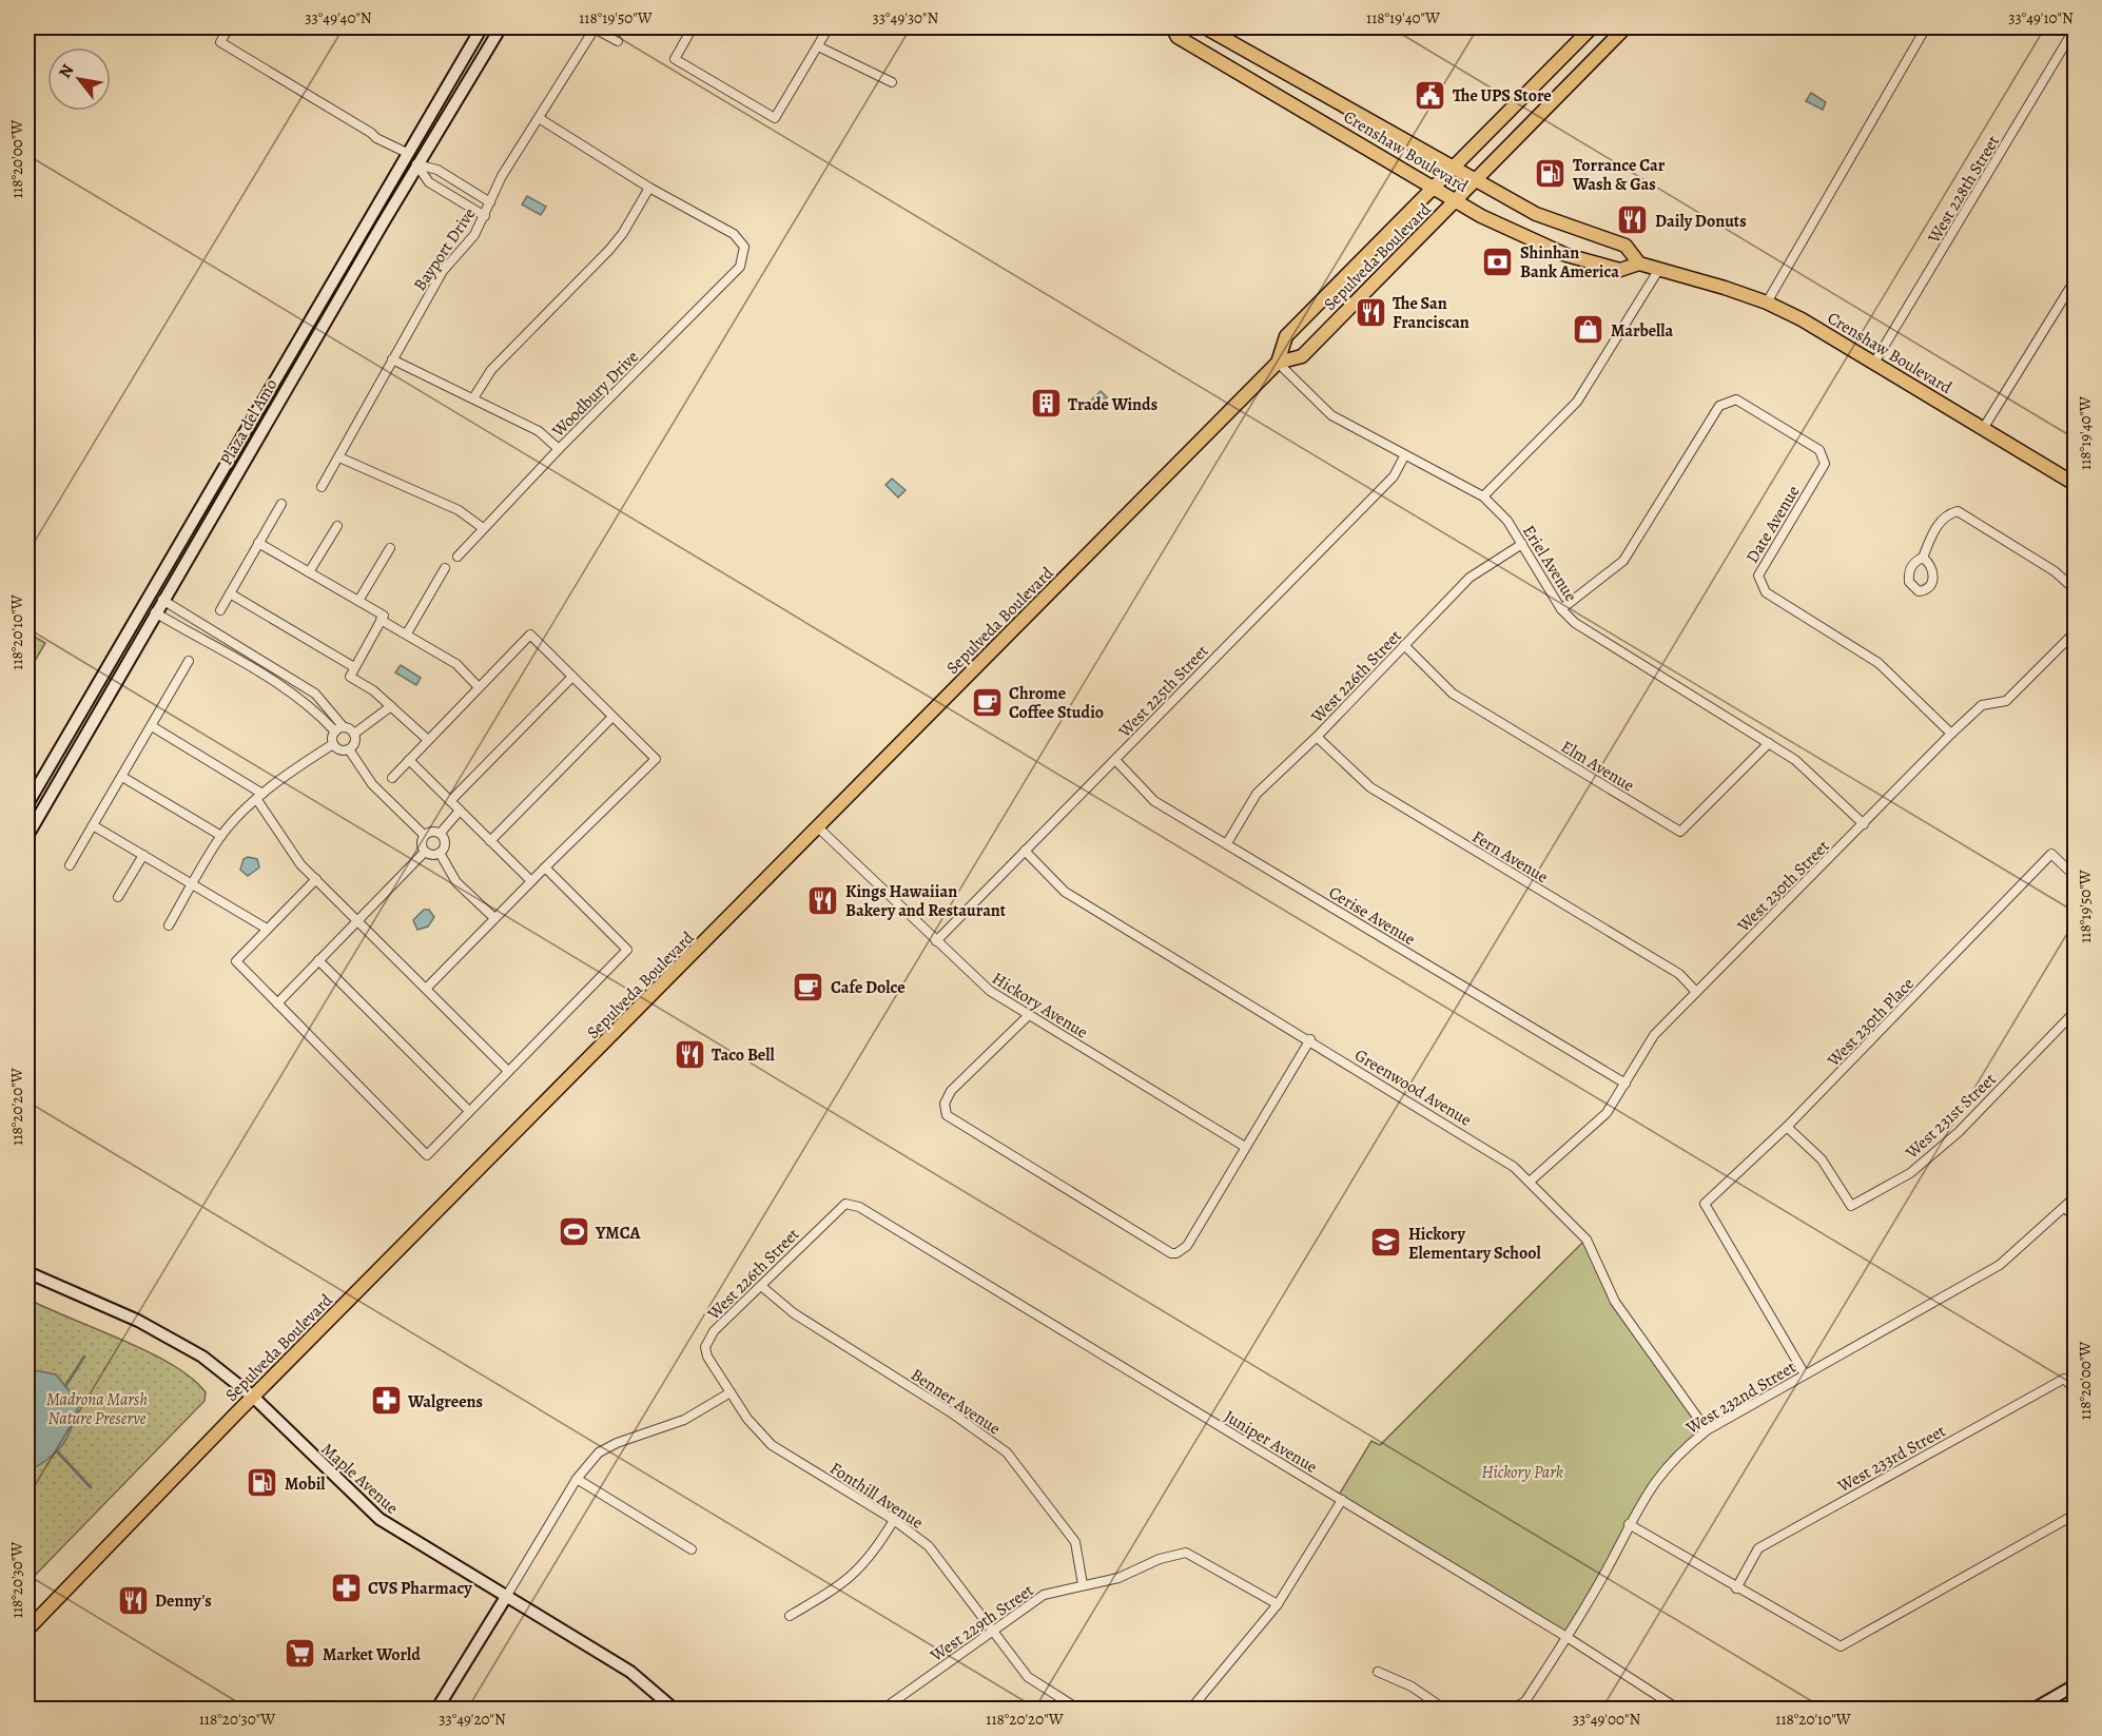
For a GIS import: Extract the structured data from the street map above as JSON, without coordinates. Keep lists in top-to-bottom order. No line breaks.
{"streets":{"main road":["Crenshaw Boulevard","Sepulveda Boulevard","Plaza del Amo","Maple Avenue"],"street":["West 228th Street","Bayport Drive","Woodbury Drive","Date Avenue","Eriel Avenue","West 226th Street","West 225th Street","Elm Avenue","Fern Avenue","West 230th Street","Cerise Avenue","Hickory Avenue","West 230th Place","Greenwood Avenue","West 231st Street","West 232nd Street","Benner Avenue","Juniper Avenue","West 233rd Street","Fonthill Avenue","West 229th Street"]},"crossings":[["Crenshaw Boulevard","West 228th Street"],["Crenshaw Boulevard","Sepulveda Boulevard"],["Sepulveda Boulevard","Eriel Avenue"],["Sepulveda Boulevard","Hickory Avenue"],["Sepulveda Boulevard","Maple Avenue"],["Date Avenue","Eriel Avenue"],["Date Avenue","West 230th Street"],["Eriel Avenue","West 226th Street"],["Eriel Avenue","West 225th Street"],["Eriel Avenue","Elm Avenue"],["Eriel Avenue","West 230th Street"],["West 226th Street","Elm Avenue"],["West 226th Street","Fern Avenue"],["West 226th Street","Cerise Avenue"],["West 226th Street","Benner Avenue"],["West 226th Street","Juniper Avenue"],["West 226th Street","Fonthill Avenue"],["West 225th Street","Cerise Avenue"],["West 225th Street","Hickory Avenue"],["West 225th Street","Greenwood Avenue"],["Fern Avenue","West 230th Street"],["West 230th Street","Cerise Avenue"],["West 230th Street","Greenwood Avenue"],["West 230th Place","West 231st Street"],["West 230th Place","West 232nd Street"],["Greenwood Avenue","West 232nd Street"],["West 232nd Street","Juniper Avenue"],["Benner Avenue","West 229th Street"],["Fonthill Avenue","West 229th Street"]],"parks":["Madrona Marsh Nature Preserve","Hickory Park"],"places":{"public building":["The UPS Store"],"fuel station":["Torrance Car Wash & Gas","Mobil"],"restaurant":["Daily Donuts","The San Franciscan","Kings Hawaiian Bakery and Restaurant","Taco Bell","Denny's"],"bank":["Shinhan Bank America"],"shop":["Marbella"],"building":["Trade Winds"],"cafe":["Chrome Coffee Studio","Cafe Dolce"],"sports":["YMCA"],"school or university":["Hickory Elementary School"],"pharmacy":["Walgreens","CVS Pharmacy"],"supermarket":["Market World"]},"north":"top left","coordinates":["33°49'40\"N","118°19'50\"W","33°49'30\"N","118°19'40\"W","33°49'10\"N","118°20'00\"W","118°20'10\"W","118°20'20\"W","118°20'30\"W","33°49'20\"N","33°49'00\"N"]}
